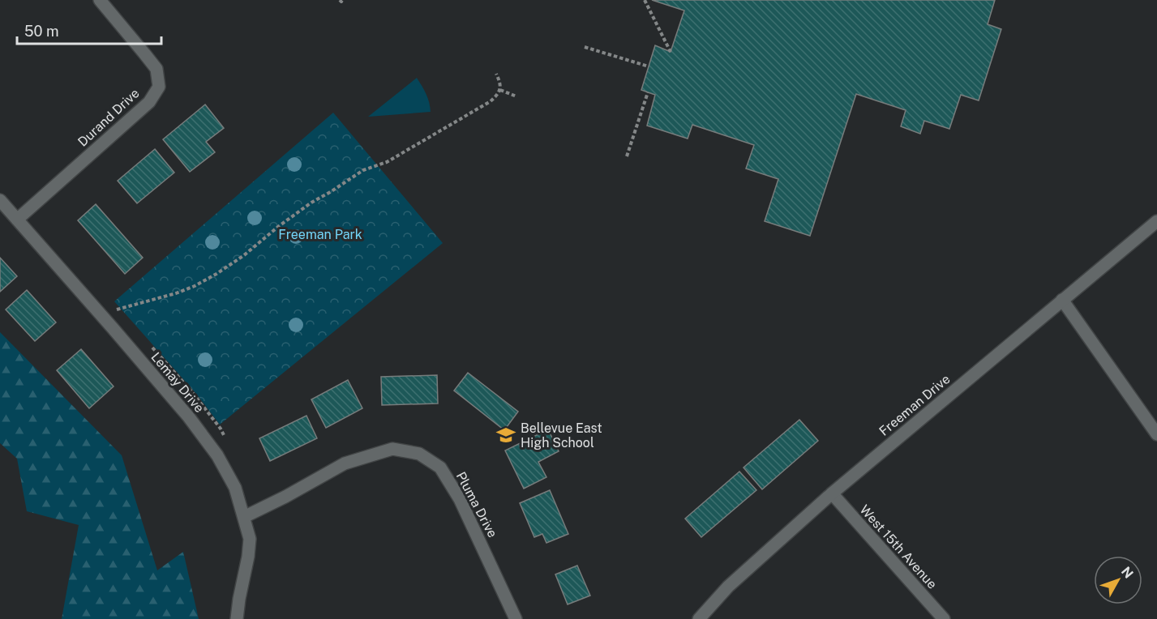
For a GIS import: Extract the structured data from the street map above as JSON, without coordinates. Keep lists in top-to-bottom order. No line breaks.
{"streets":{"street":["Durand Drive","Lemay Drive","Freeman Drive","Pluma Drive","West 15th Avenue"]},"crossings":[["Durand Drive","Lemay Drive"],["Lemay Drive","Pluma Drive"],["Freeman Drive","West 15th Avenue"]],"parks":["Freeman Park"],"places":{"school or university":["Bellevue East High School"]},"scale_bar":"50 m","north":"top right"}
